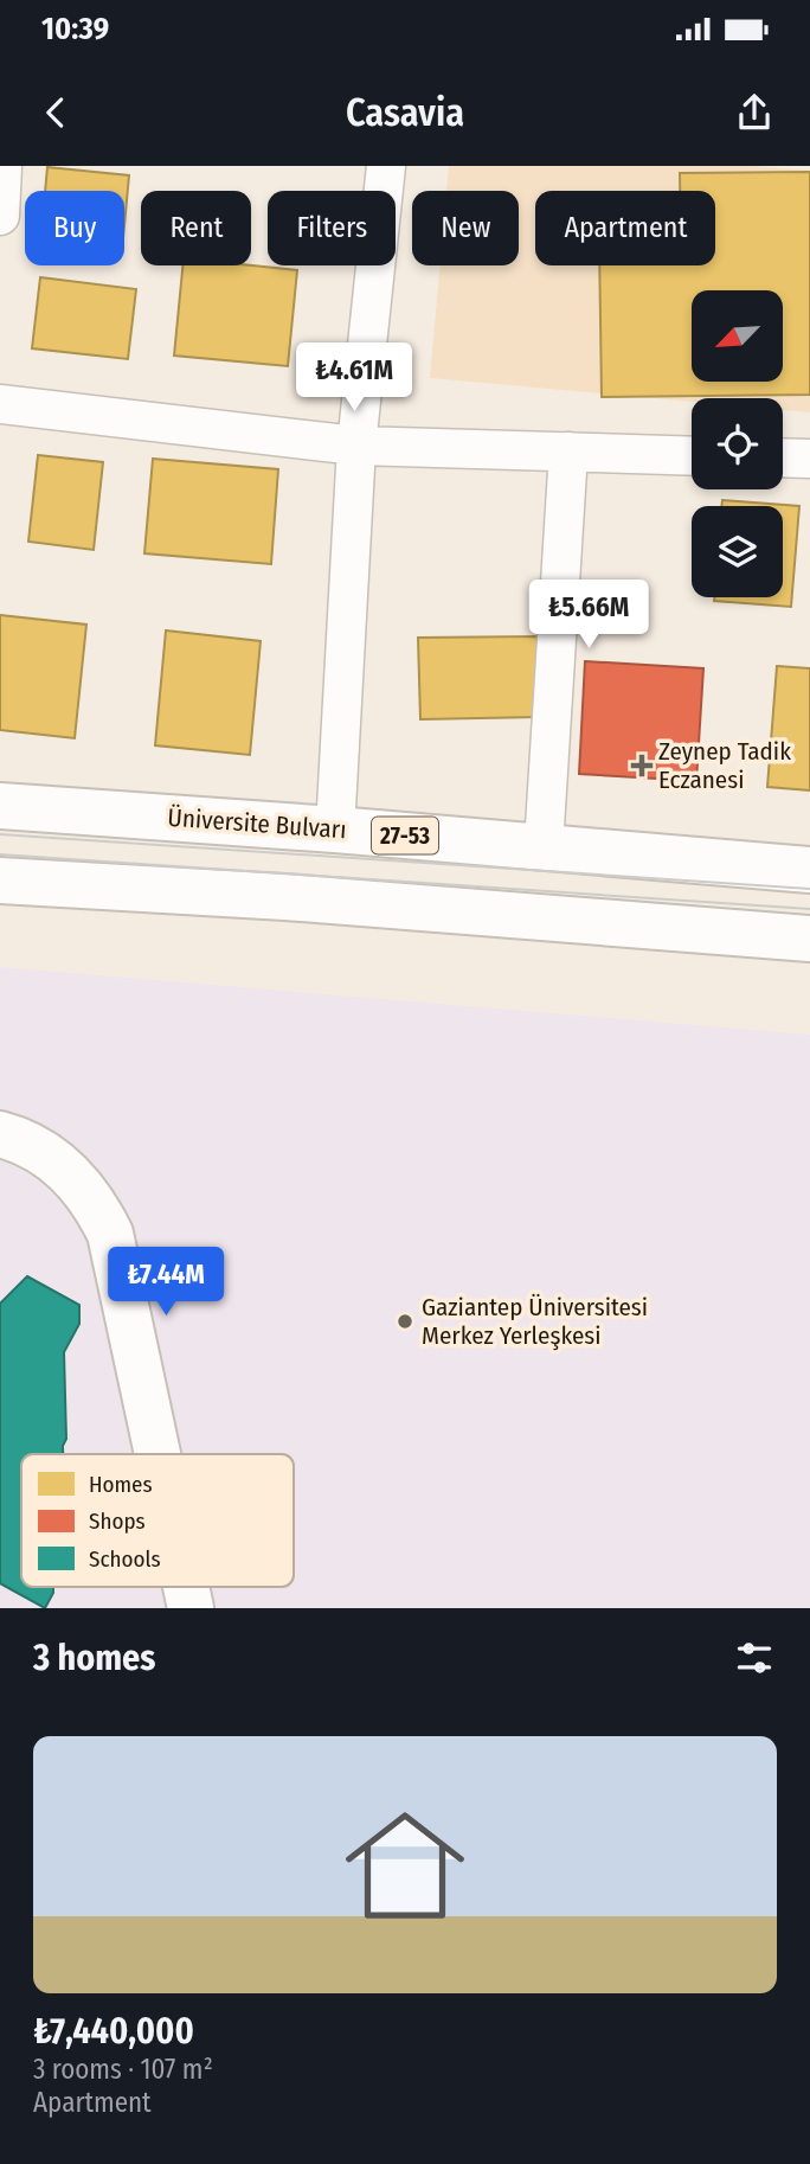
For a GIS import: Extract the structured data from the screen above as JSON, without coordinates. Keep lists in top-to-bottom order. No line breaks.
{"streets":{"main road":["Üniversite Bulvarı","27-53"]},"places":{"health":["Zeynep Tadik Eczanesi"],"other":["Gaziantep Üniversitesi Merkez Yerleşkesi"]},"legend":["Homes","Shops","Schools"],"north":"bottom left","page":{"status":"10:39","header":"Casavia","chip":["Buy","Rent","Filters","New","Apartment"],"price":["₺4.61M","₺5.66M","₺7.44M"],"heading":"3 homes","list":[{"name":"₺7,440,000","note":"3 rooms · 107 m² · Apartment"}]}}
